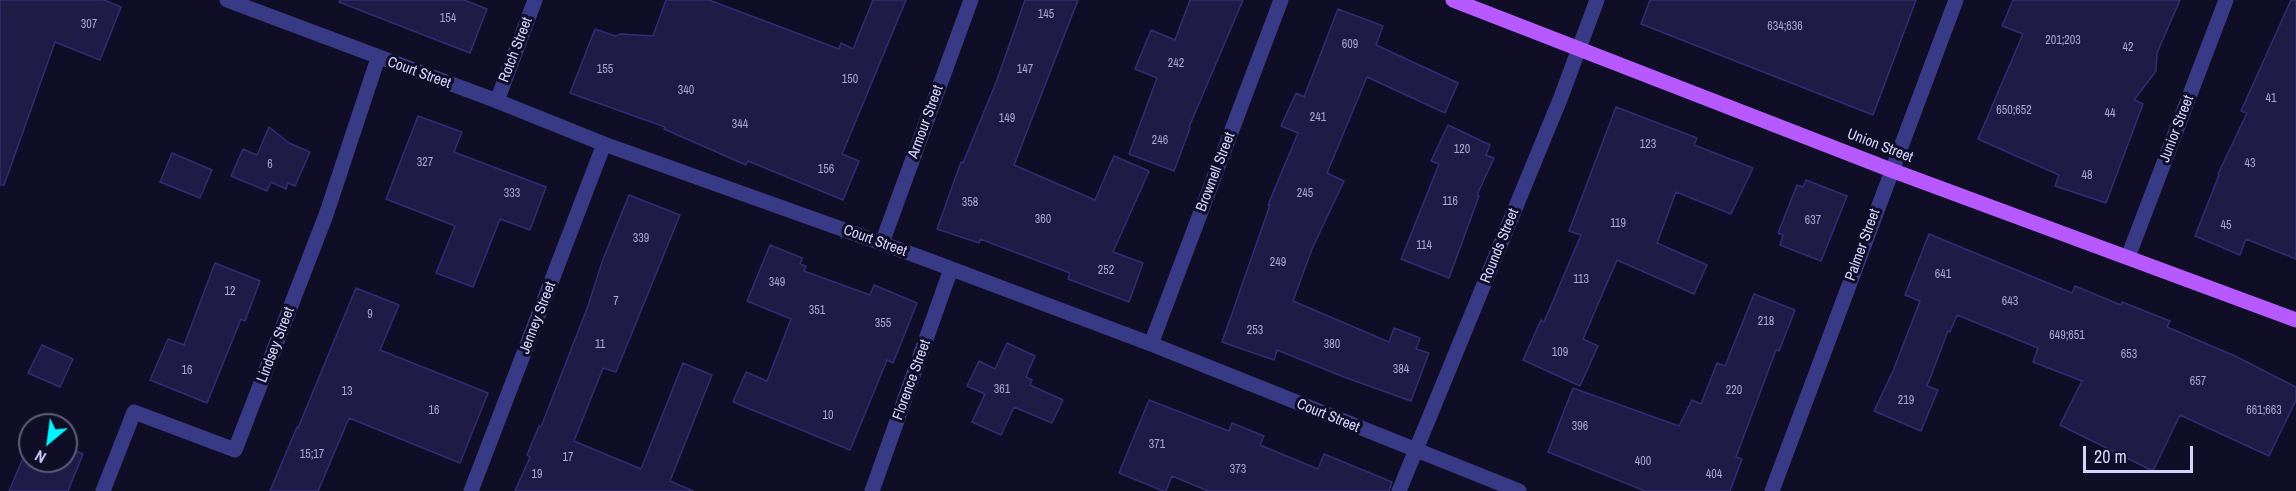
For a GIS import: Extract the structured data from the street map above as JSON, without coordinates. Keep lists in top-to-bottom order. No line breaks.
{"streets":{"main road":["Union Street"],"street":["Rotch Street","Court Street","Armour Street","Junior Street","Brownell Street","Palmer Street","Rounds Street","Jenney Street","Lindsey Street","Florence Street"]},"crossings":[["Rotch Street","Court Street"],["Court Street","Armour Street"],["Court Street","Brownell Street"],["Court Street","Rounds Street"],["Court Street","Jenney Street"],["Court Street","Lindsey Street"],["Court Street","Florence Street"],["Junior Street","Union Street"],["Union Street","Palmer Street"],["Union Street","Rounds Street"]],"house_numbers":["145","154","307","634;636","201;203","609","42","242","155","147","150","340","41","650;652","44","241","149","344","246","123","120","327","43","6","156","48","333","245","116","358","360","637","119","45","339","114","249","252","641","113","349","12","7","643","351","9","218","355","253","649;651","11","380","109","653","384","16","657","361","220","13","219","16","661;663","10","396","371","15;17","17","400","373","19","404"],"scale_bar":"20 m","north":"bottom left"}
